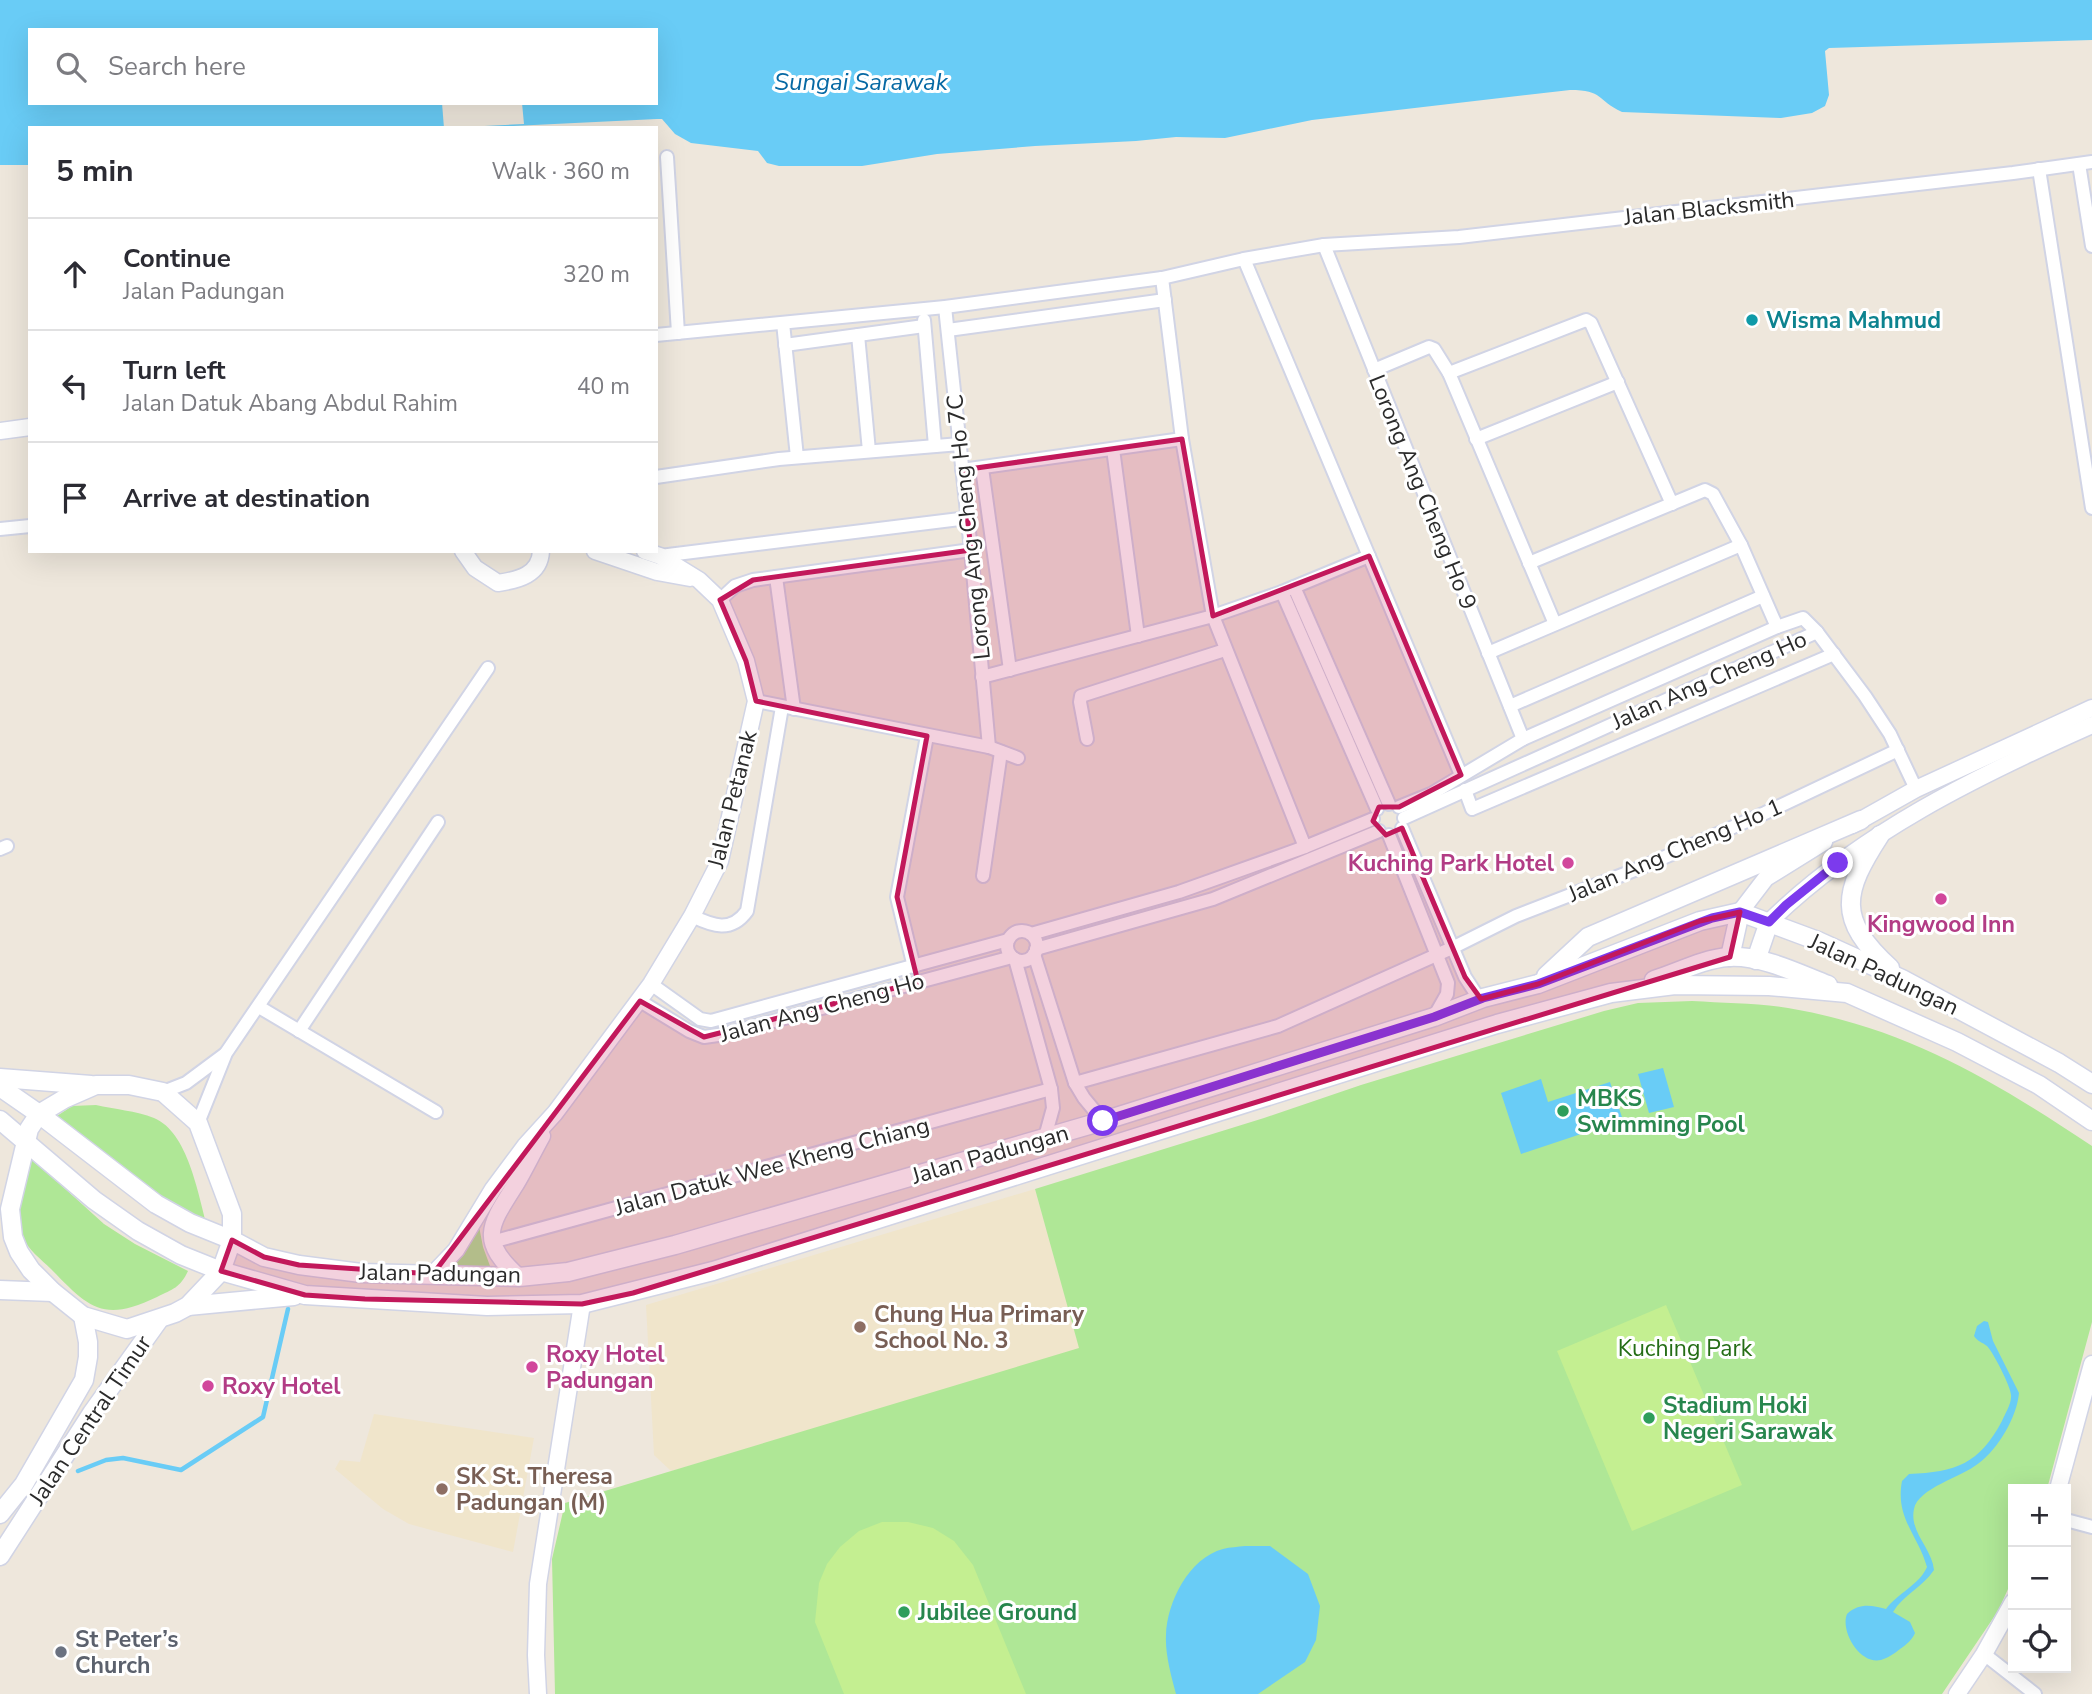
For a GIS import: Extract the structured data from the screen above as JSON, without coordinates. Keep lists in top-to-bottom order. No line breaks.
{"streets":{"main road":["Jalan Padungan","Jalan Central Timur"],"street":["Jalan Blacksmith","Lorong Ang Cheng Ho 9","Lorong Ang Cheng Ho 7C","Jalan Ang Cheng Ho","Jalan Petanak","Jalan Ang Cheng Ho 1","Jalan Datuk Wee Kheng Chiang"]},"crossings":[["Jalan Blacksmith","Lorong Ang Cheng Ho 9"],["Jalan Blacksmith","Lorong Ang Cheng Ho 7C"],["Lorong Ang Cheng Ho 9","Jalan Ang Cheng Ho"],["Jalan Ang Cheng Ho","Jalan Petanak"],["Jalan Petanak","Jalan Padungan"],["Jalan Petanak","Jalan Datuk Wee Kheng Chiang"]],"water":["Sungai Sarawak"],"parks":["Kuching Park"],"places":["Wisma Mahmud","Kuching Park Hotel","Kingwood Inn","MBKS Swimming Pool","Chung Hua Primary School No. 3","Roxy Hotel Padungan","Roxy Hotel","Stadium Hoki Negeri Sarawak","SK St. Theresa Padungan (M)","Jubilee Ground","St Peter’s Church"],"page":{"search":"Search here","heading":["5 min","Walk · 360 m"],"list":[["Continue","Jalan Padungan","320 m"],["Turn left","Jalan Datuk Abang Abdul Rahim","40 m"],"Arrive at destination"],"map_buttons":["+","−"]}}
